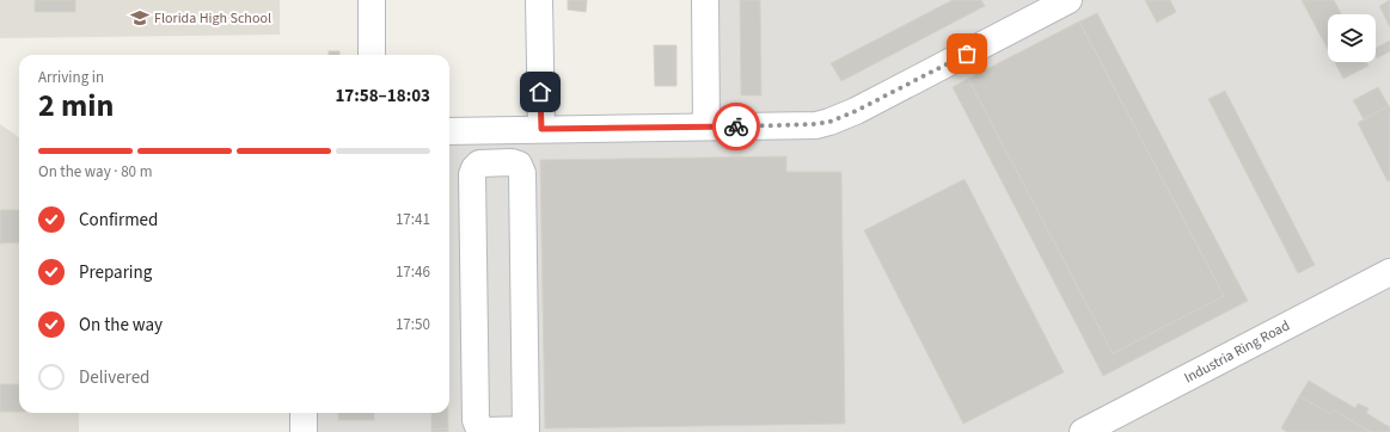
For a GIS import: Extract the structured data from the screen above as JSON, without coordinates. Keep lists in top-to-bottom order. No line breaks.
{"streets":{"street":["Industria Ring Road"]},"places":{"school or university":["Florida High School"]},"page":{"heading":["2 min","Arriving in","17:58–18:03"],"bar":"On the way · 80 m","list":[["Confirmed","17:41"],["Preparing","17:46"],["On the way","17:50"],"Delivered"]}}
